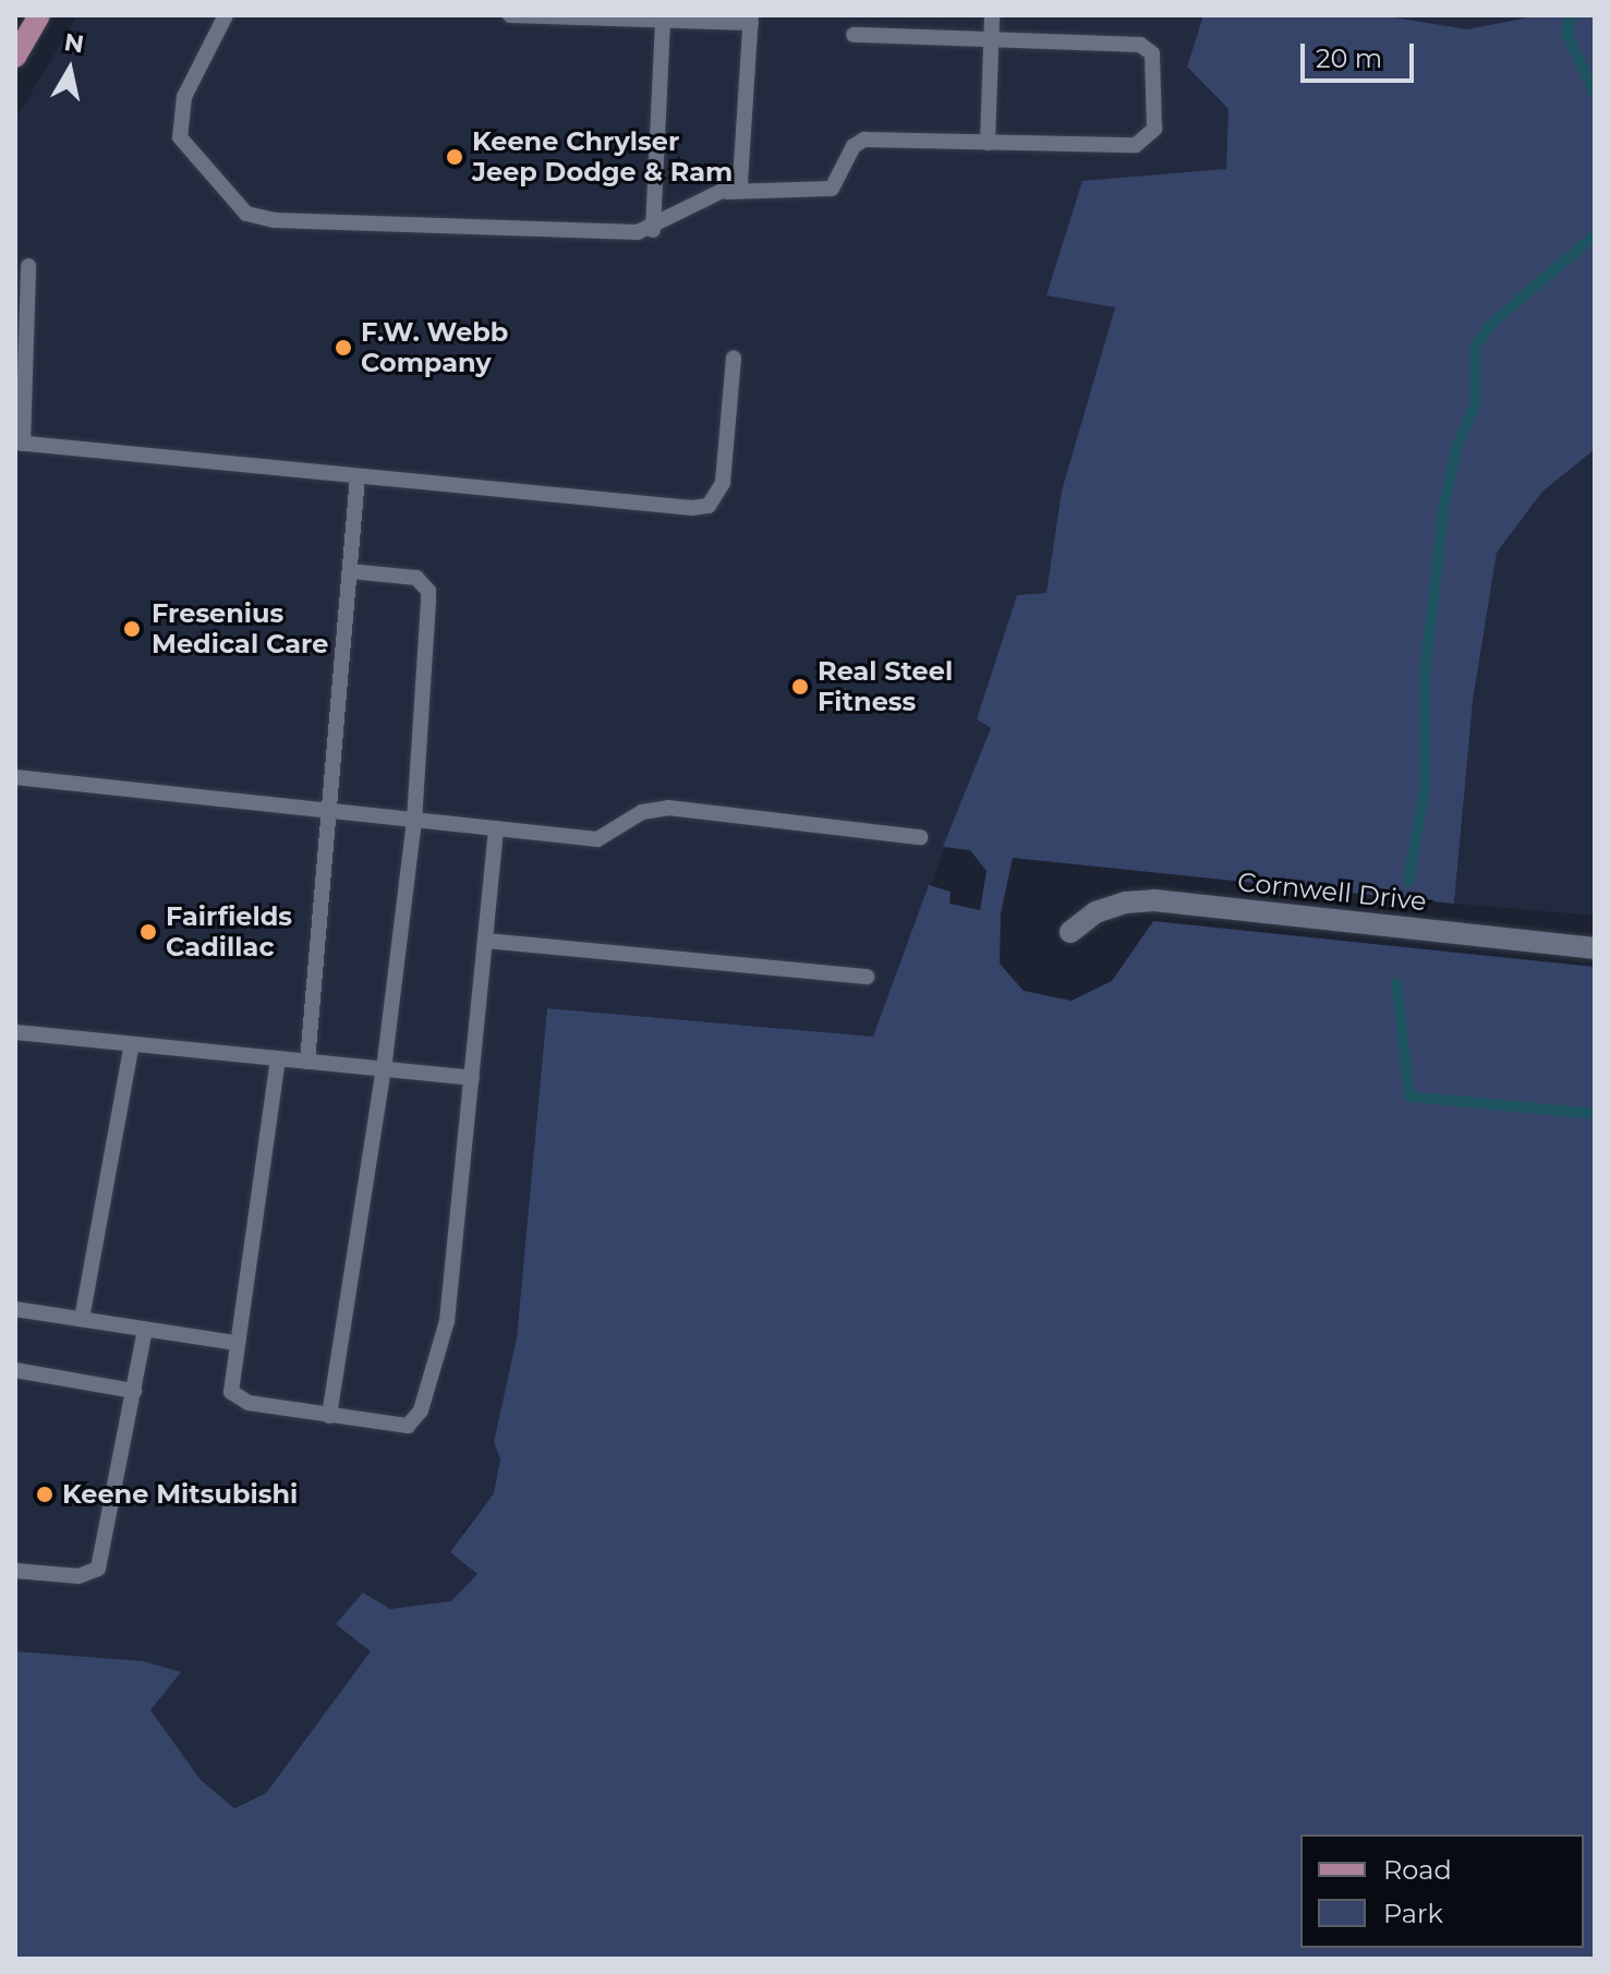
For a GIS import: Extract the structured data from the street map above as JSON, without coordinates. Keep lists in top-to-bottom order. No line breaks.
{"streets":{"street":["Cornwell Drive"]},"places":["Keene Chrylser Jeep Dodge & Ram","F.W. Webb Company","Fresenius Medical Care","Real Steel Fitness","Fairfields Cadillac","Keene Mitsubishi"],"legend":["Road","Park"],"scale_bar":"20 m","north":"top"}
